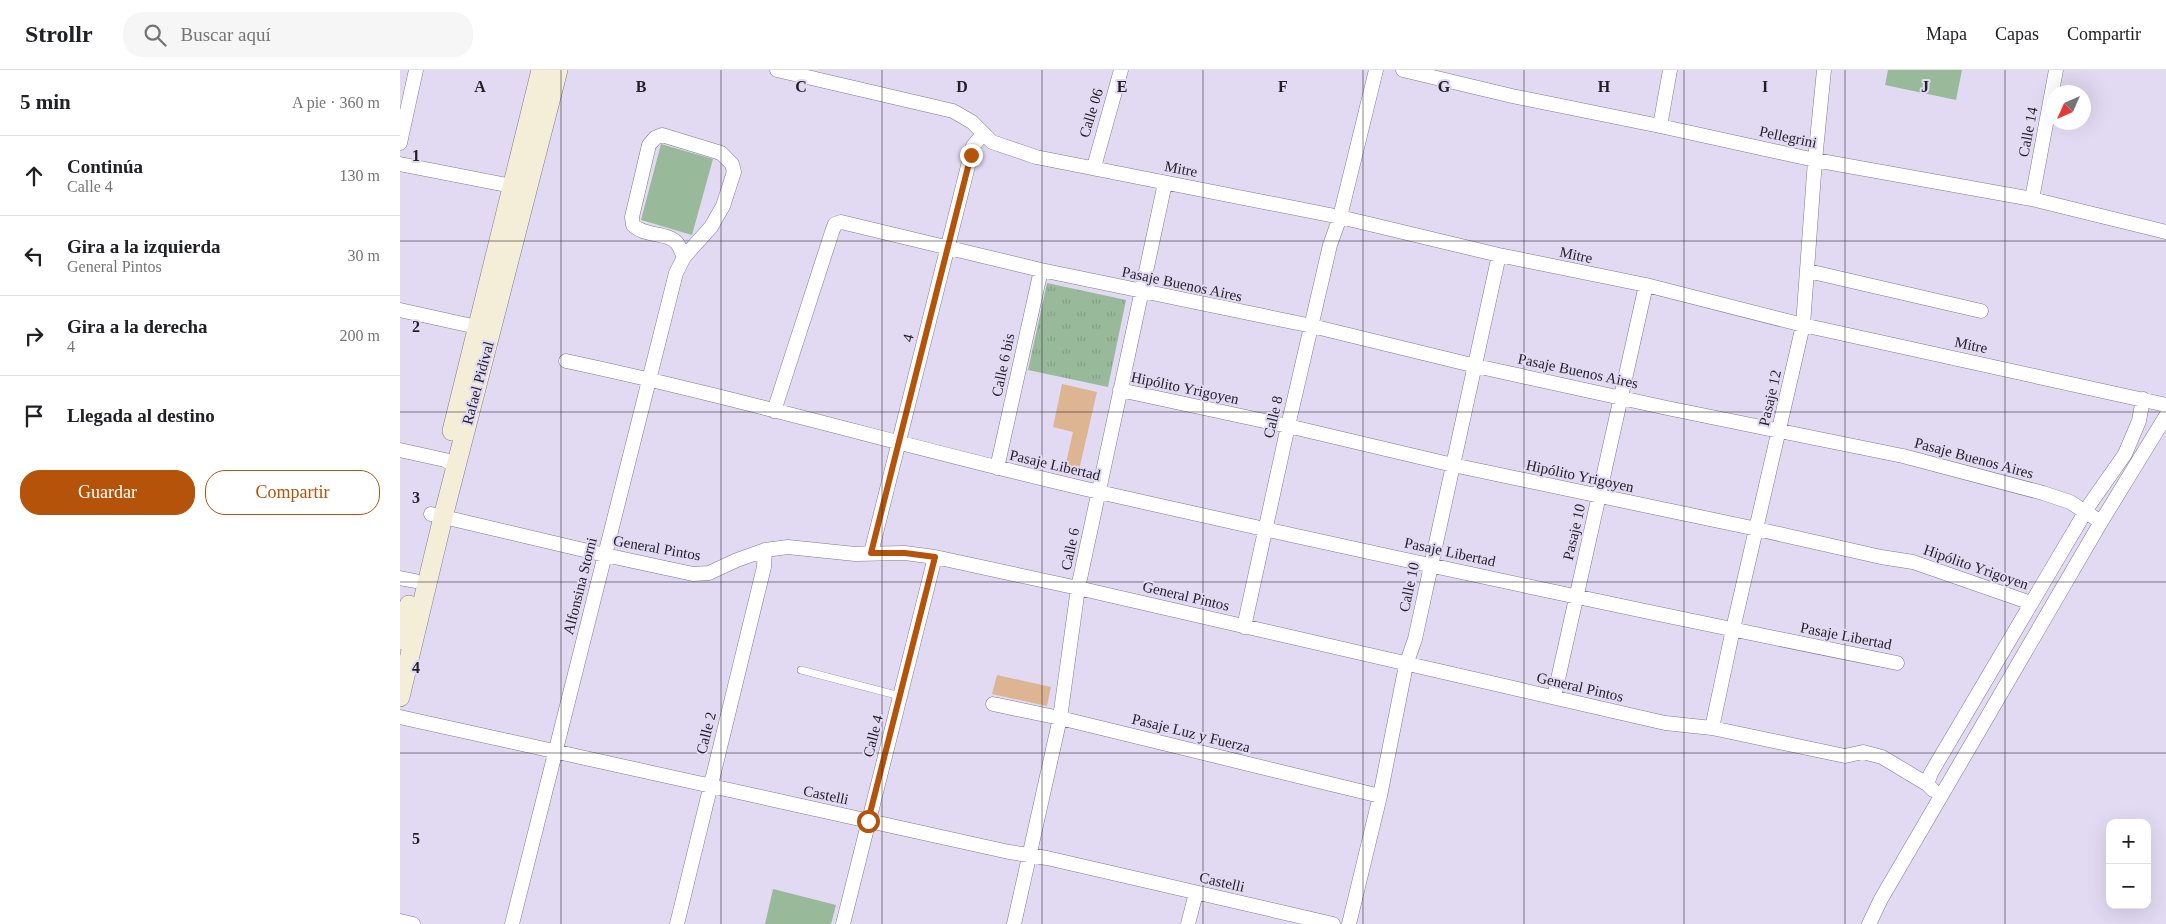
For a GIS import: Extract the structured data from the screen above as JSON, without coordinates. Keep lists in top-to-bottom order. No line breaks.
{"streets":{"street":["Calle 06","Calle 14","Pellegrini","Mitre","Pasaje Buenos Aires","4","Calle 6 bis","Rafael Pidival","Hipólito Yrigoyen","Pasaje 12","Calle 8","Pasaje Libertad","Pasaje 10","General Pintos","Calle 6","Alfonsina Storni","Calle 10","Calle 2","Pasaje Luz y Fuerza","Calle 4","Castelli"]},"crossings":[["Calle 06","Mitre"],["Calle 14","Pellegrini"],["Pellegrini","Pasaje 12"],["Mitre","4"],["Mitre","Pasaje 12"],["Mitre","Calle 8"],["Mitre","Pasaje 10"],["Mitre","Calle 6"],["Mitre","Calle 10"],["Pasaje Buenos Aires","4"],["Pasaje Buenos Aires","Calle 6 bis"],["Pasaje Buenos Aires","Pasaje 12"],["Pasaje Buenos Aires","Calle 8"],["Pasaje Buenos Aires","Pasaje Libertad"],["Pasaje Buenos Aires","Pasaje 10"],["Pasaje Buenos Aires","Calle 6"],["Pasaje Buenos Aires","Calle 10"],["4","Pasaje Libertad"],["4","General Pintos"],["Calle 6 bis","Pasaje Libertad"],["Rafael Pidival","General Pintos"],["Hipólito Yrigoyen","Pasaje 12"],["Hipólito Yrigoyen","Calle 8"],["Hipólito Yrigoyen","Pasaje 10"],["Hipólito Yrigoyen","Calle 6"],["Hipólito Yrigoyen","Calle 10"],["Pasaje 12","Pasaje Libertad"],["Pasaje 12","General Pintos"],["Calle 8","Pasaje Libertad"],["Calle 8","General Pintos"],["Pasaje Libertad","Pasaje 10"],["Pasaje Libertad","Calle 6"],["Pasaje Libertad","Alfonsina Storni"],["Pasaje Libertad","Calle 10"],["Pasaje 10","General Pintos"],["General Pintos","Calle 6"],["General Pintos","Alfonsina Storni"],["General Pintos","Calle 10"],["General Pintos","Calle 2"],["General Pintos","Calle 4"],["Calle 6","Pasaje Luz y Fuerza"],["Calle 6","Castelli"],["Alfonsina Storni","Castelli"],["Calle 10","Pasaje Luz y Fuerza"],["Calle 2","Castelli"],["Calle 4","Castelli"]],"north":"bottom left","page":{"header":"Strollr","search":"Buscar aquí","nav":["Mapa","Capas","Compartir"],"heading":["5 min","A pie · 360 m"],"list":[["Continúa","Calle 4","130 m"],["Gira a la izquierda","General Pintos","30 m"],["Gira a la derecha","4","200 m"],"Llegada al destino"],"buttons":["Guardar","Compartir"],"map_buttons":["+","−"]},"grid":{"columns":["A","B","C","D","E","F","G","H","I","J"],"rows":["1","2","3","4","5"]}}
